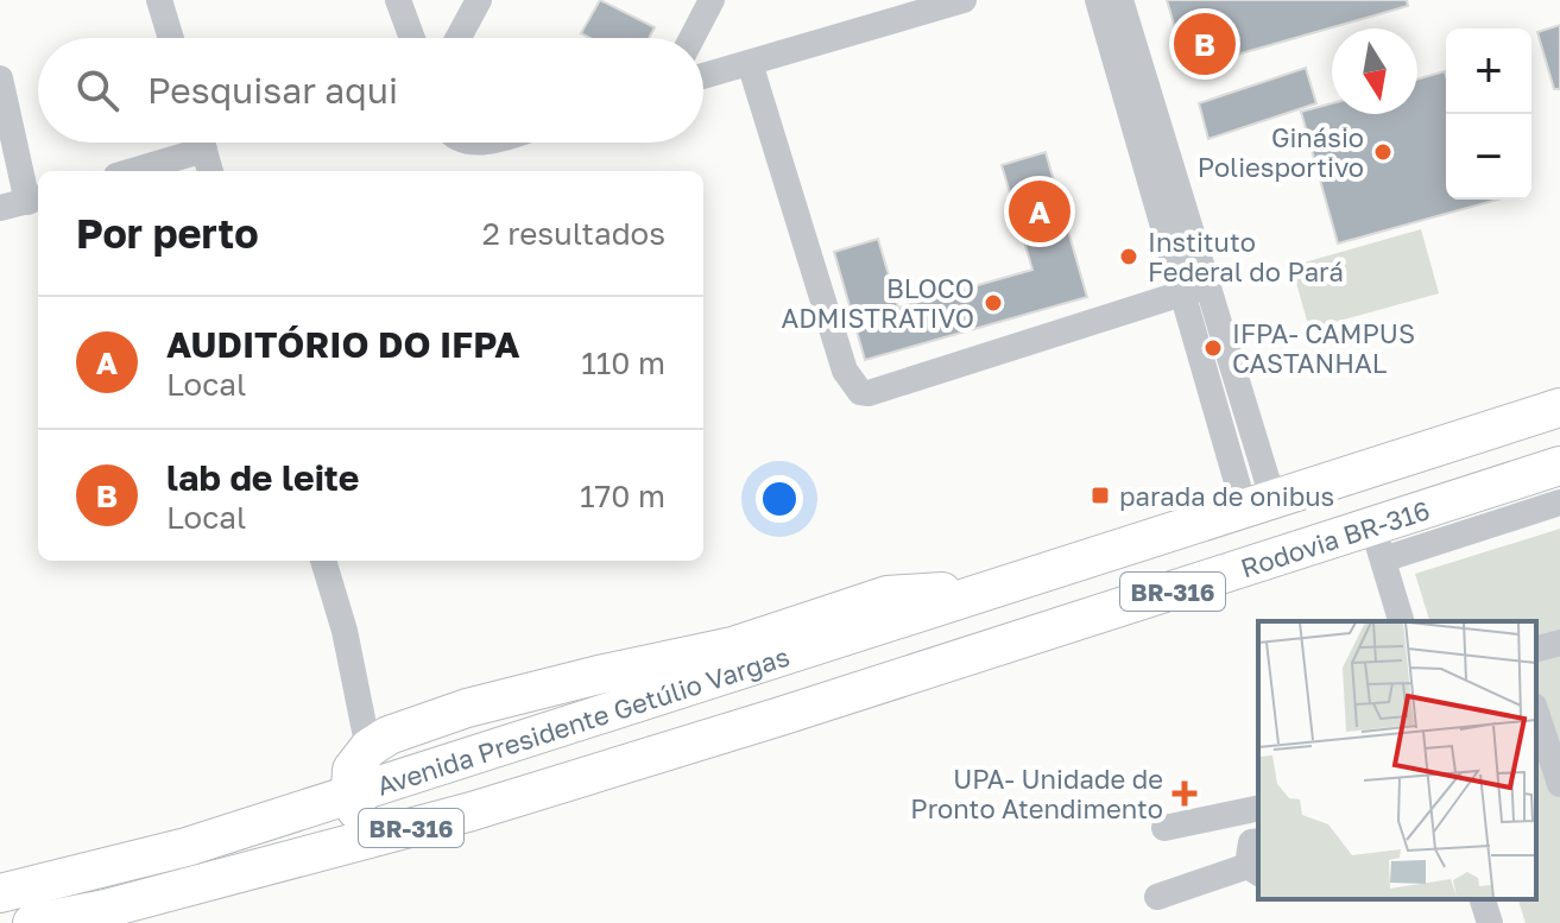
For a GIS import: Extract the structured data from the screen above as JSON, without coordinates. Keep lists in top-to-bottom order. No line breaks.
{"streets":{"highway":["Rodovia BR-316","BR-316","Avenida Presidente Getúlio Vargas"]},"crossings":[["Rodovia BR-316","Avenida Presidente Getúlio Vargas"]],"places":{"other":["Ginásio Poliesportivo","Instituto Federal do Pará","BLOCO ADMISTRATIVO","IFPA- CAMPUS CASTANHAL"],"transit":["parada de onibus"],"health":["UPA- Unidade de Pronto Atendimento"]},"north":"bottom","page":{"pins":["B","A"],"map_buttons":["+","−"],"search":"Pesquisar aqui","heading":["Por perto","2 resultados"],"list":[{"mark":"A","name":"AUDITÓRIO DO IFPA","note":"Local","value":"110 m"},{"mark":"B","name":"lab de leite","note":"Local","value":"170 m"}]}}
